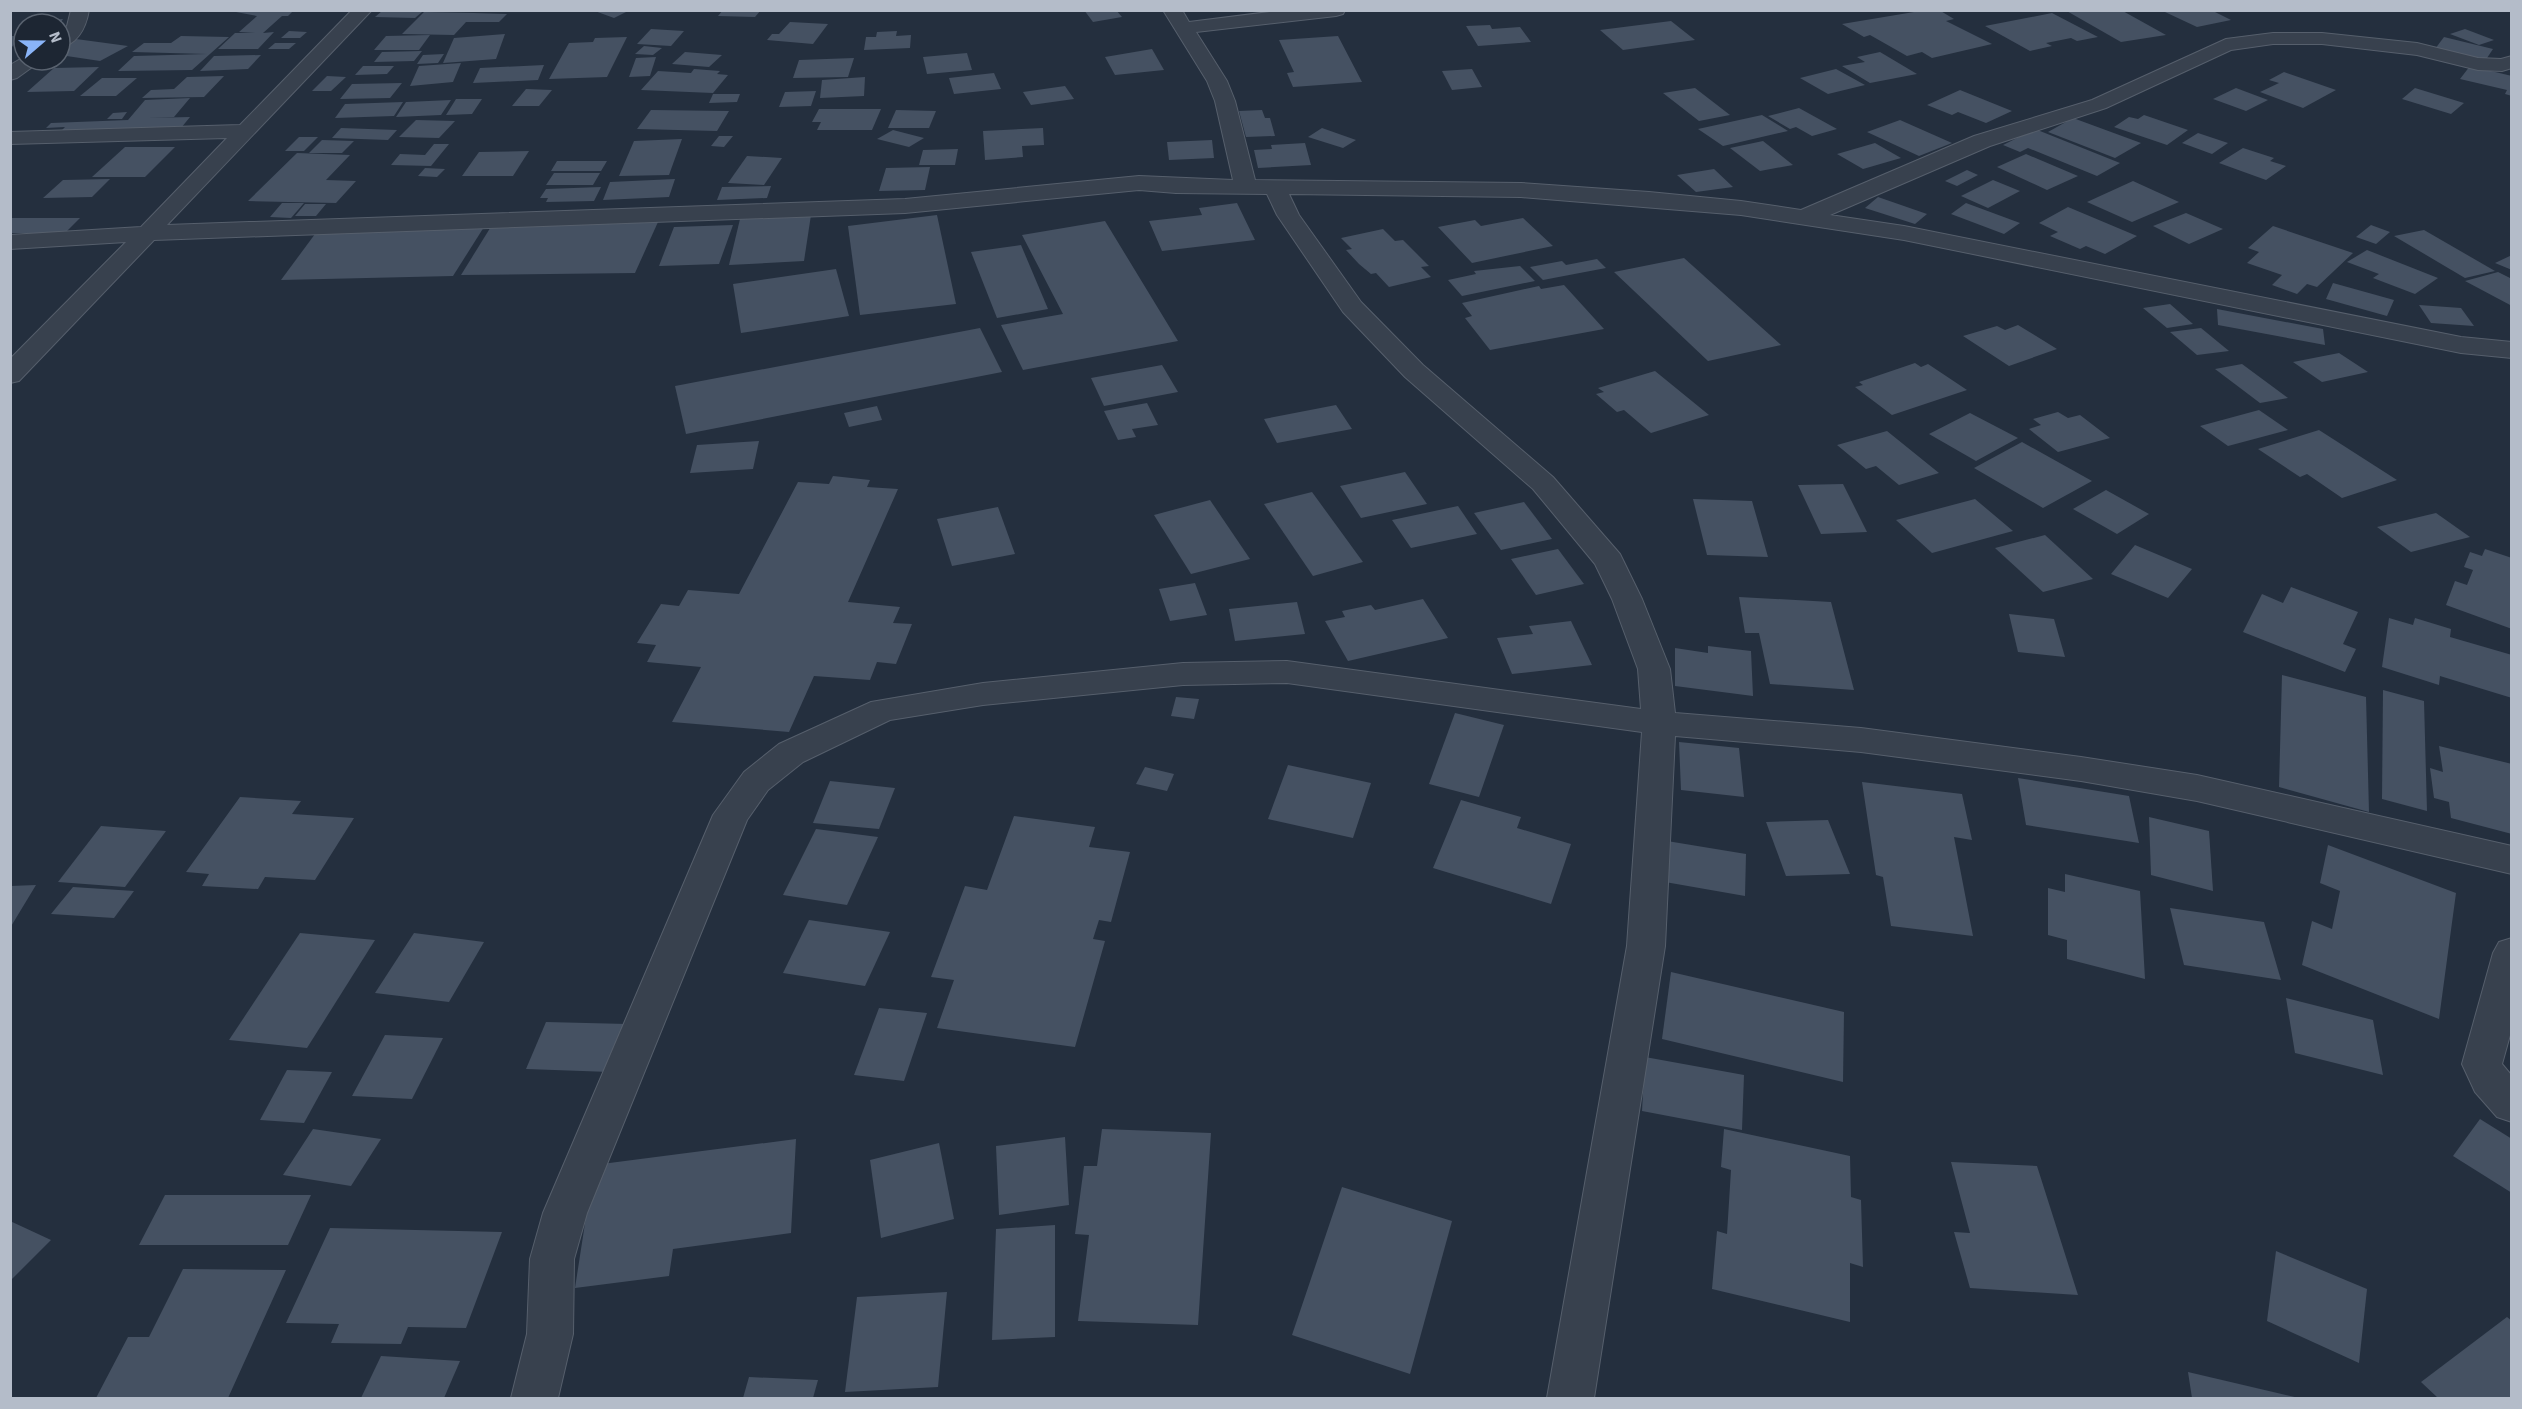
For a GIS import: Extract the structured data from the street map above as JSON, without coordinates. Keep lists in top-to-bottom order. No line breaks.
{"north":"right"}
